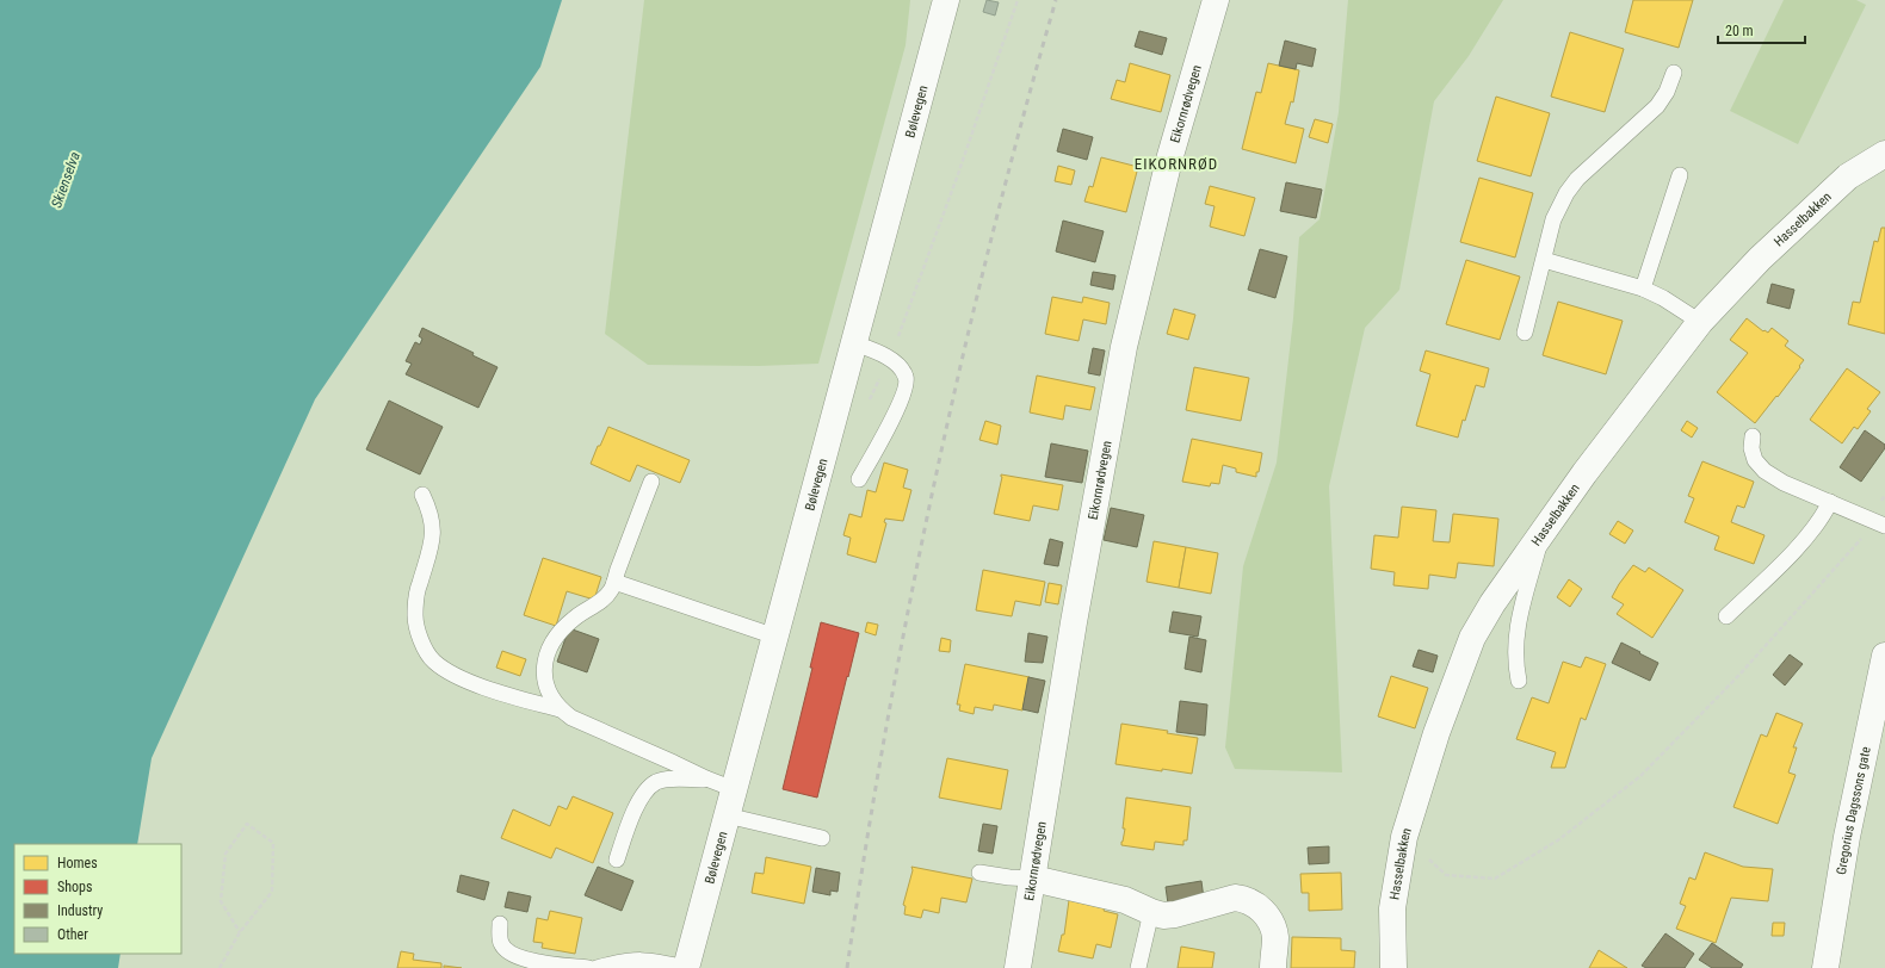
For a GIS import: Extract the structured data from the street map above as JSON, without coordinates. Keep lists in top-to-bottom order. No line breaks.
{"streets":{"street":["Eikornrødvegen","Bølevegen","Hasselbakken","Gregorius Dagssons gate"]},"districts":["EIKORNRØD"],"water":["Skienselva"],"legend":["Homes","Shops","Industry","Other"],"scale_bar":"20 m"}
